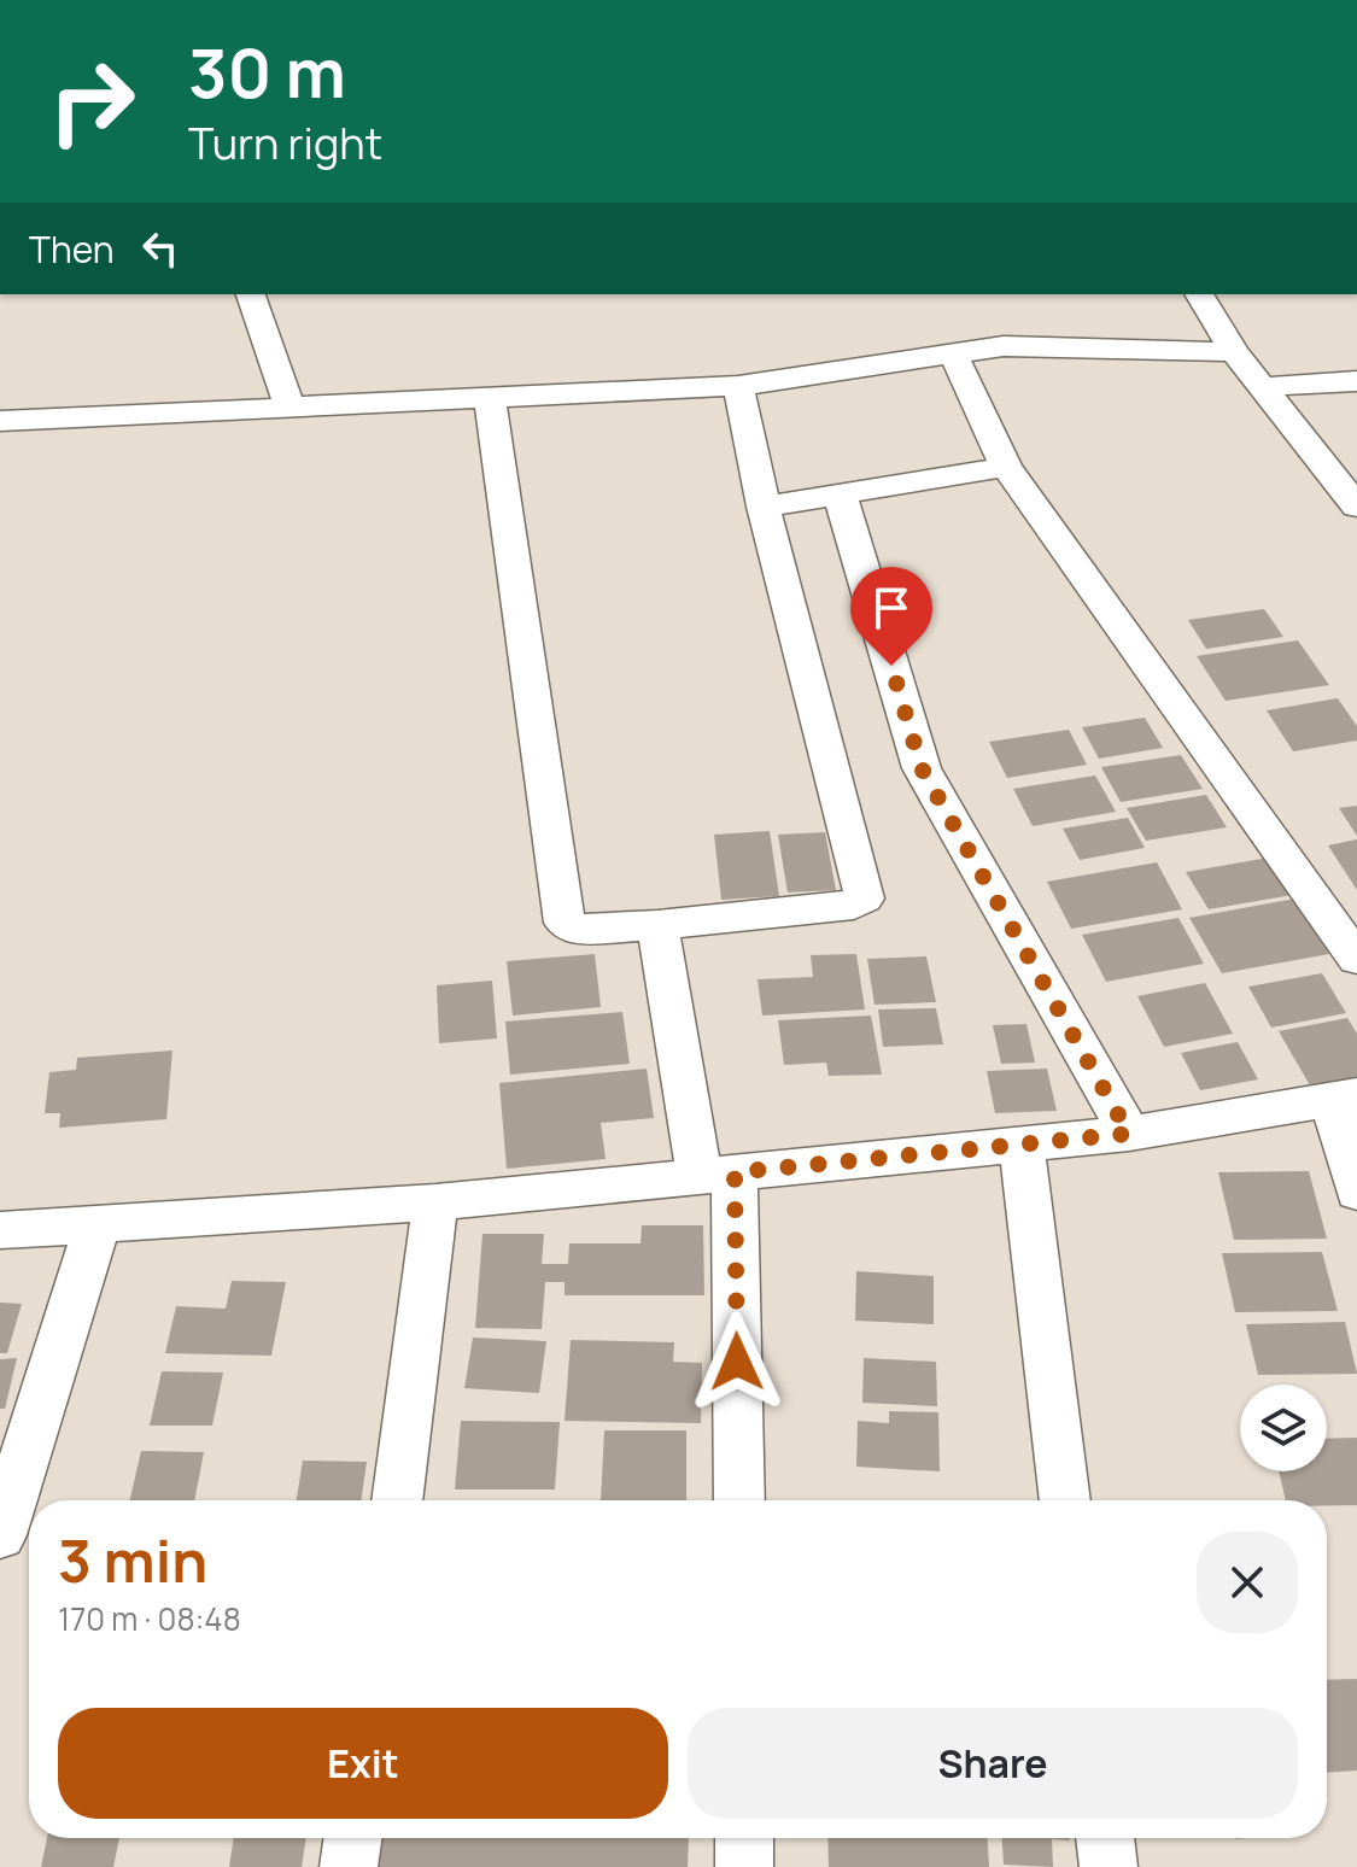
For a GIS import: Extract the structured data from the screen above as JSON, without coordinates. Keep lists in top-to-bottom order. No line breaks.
{"page":{"turn":["30 m","Turn right"],"then":"Then","heading":["3 min","170 m · 08:48"],"buttons":["Exit","Share"]}}
